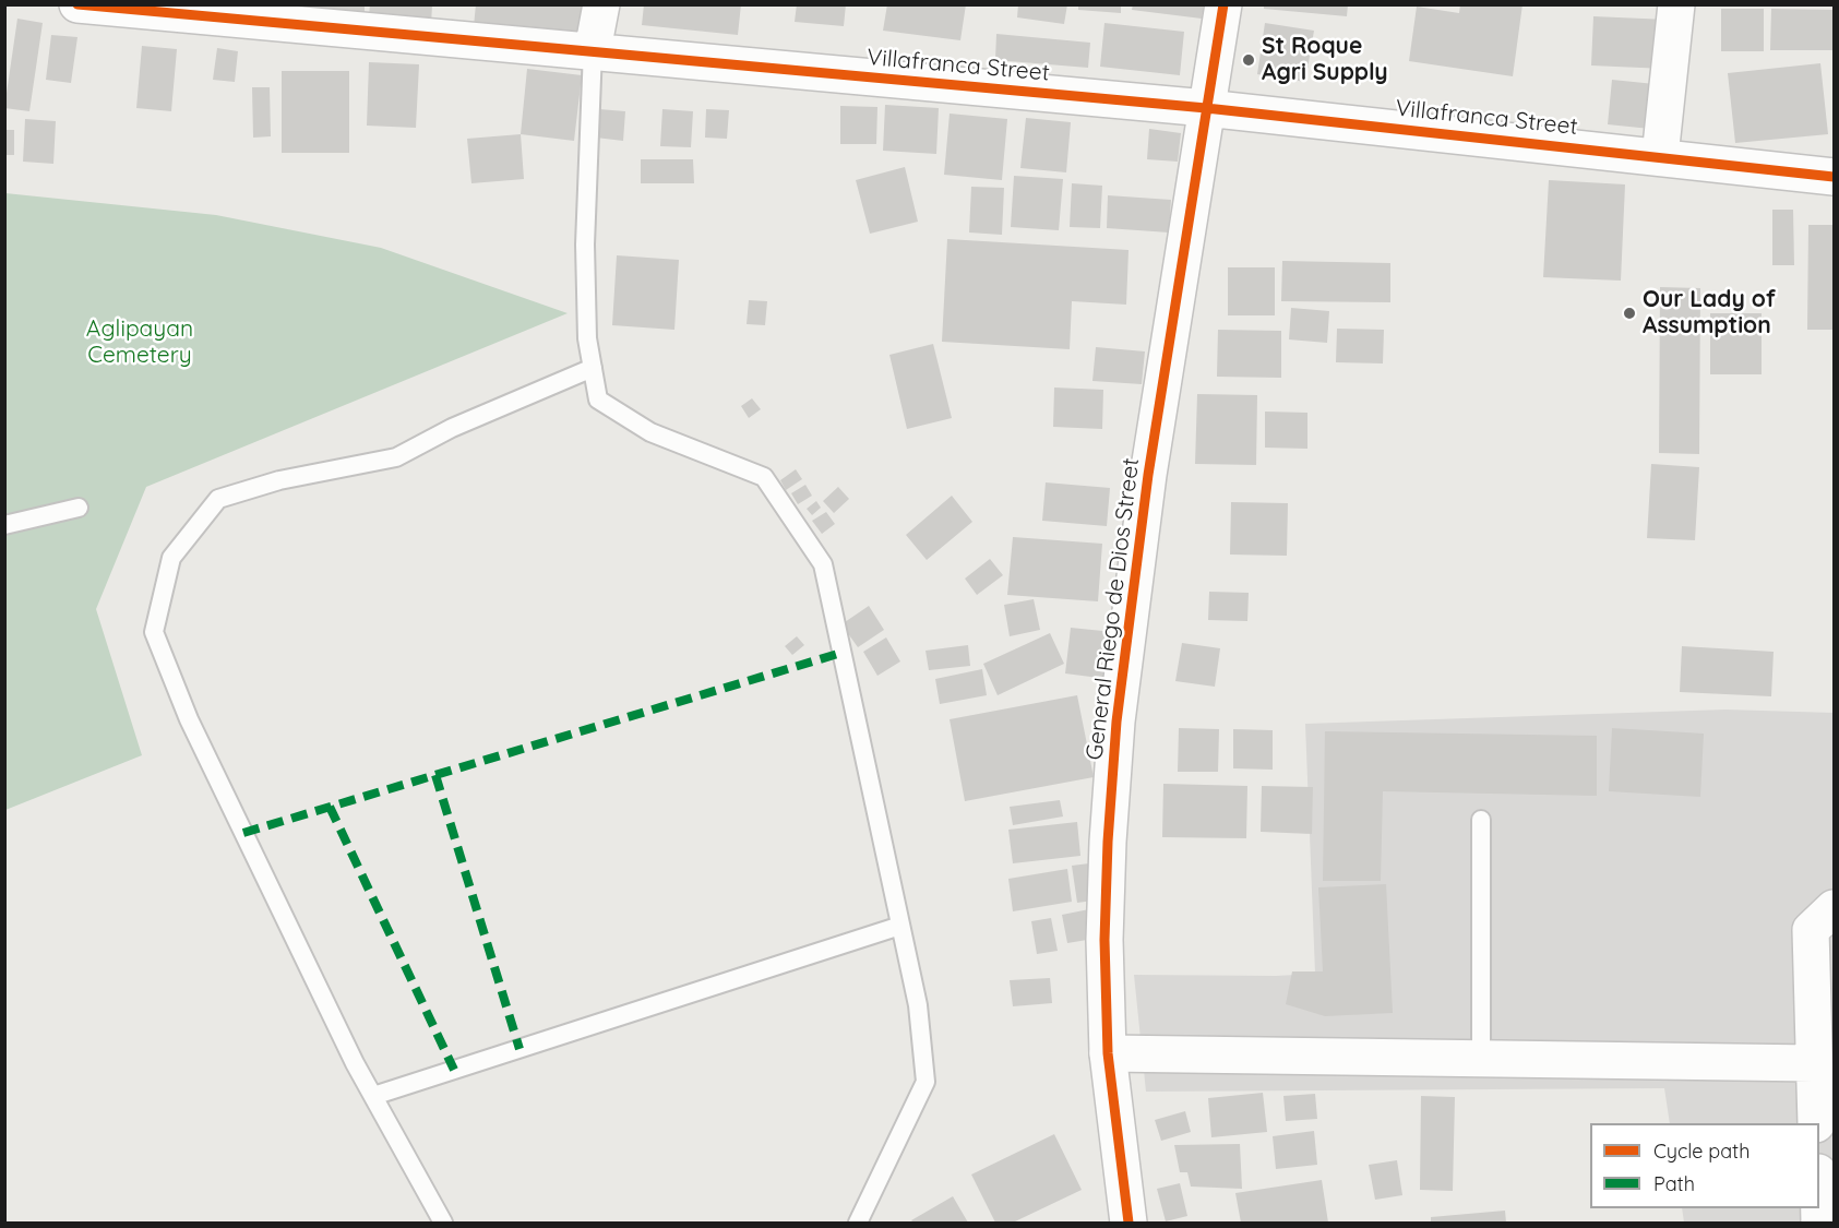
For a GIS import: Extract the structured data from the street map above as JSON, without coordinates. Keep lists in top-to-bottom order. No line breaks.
{"streets":{"street":["Villafranca Street","General Riego de Dios Street"]},"crossings":[["Villafranca Street","General Riego de Dios Street"]],"parks":["Aglipayan Cemetery"],"places":["St Roque Agri Supply","Our Lady of Assumption"],"legend":["Cycle path","Path"]}
